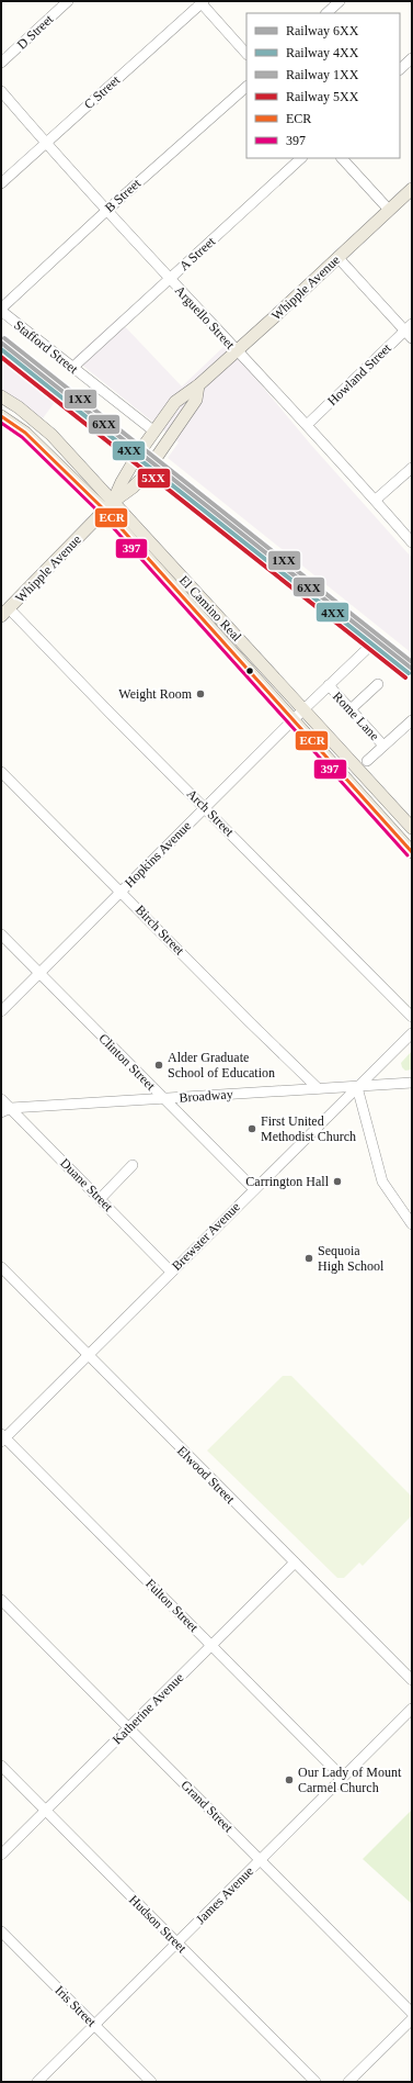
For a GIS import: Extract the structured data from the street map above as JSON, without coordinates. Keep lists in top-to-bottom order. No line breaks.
{"streets":{"main road":["Whipple Avenue","El Camino Real"],"street":["D Street","C Street","B Street","A Street","Arguello Street","Stafford Street","Howland Street","Rome Lane","Arch Street","Hopkins Avenue","Birch Street","Clinton Street","Broadway","Duane Street","Brewster Avenue","Elwood Street","Fulton Street","Katherine Avenue","Grand Street","James Avenue","Hudson Street","Iris Street"]},"crossings":[["C Street","Arguello Street"],["B Street","Arguello Street"],["B Street","Stafford Street"],["A Street","Arguello Street"],["A Street","Stafford Street"],["Whipple Avenue","Arguello Street"],["Whipple Avenue","Stafford Street"],["Whipple Avenue","El Camino Real"],["Whipple Avenue","Arch Street"],["Arguello Street","Howland Street"],["El Camino Real","Hopkins Avenue"],["Rome Lane","Hopkins Avenue"],["Arch Street","Hopkins Avenue"],["Hopkins Avenue","Birch Street"],["Hopkins Avenue","Clinton Street"],["Birch Street","Broadway"],["Clinton Street","Broadway"],["Clinton Street","Brewster Avenue"],["Broadway","Duane Street"],["Broadway","Brewster Avenue"],["Duane Street","Brewster Avenue"],["Brewster Avenue","Elwood Street"],["Brewster Avenue","Fulton Street"],["Elwood Street","Katherine Avenue"],["Fulton Street","Katherine Avenue"],["Fulton Street","James Avenue"],["Katherine Avenue","Grand Street"],["Katherine Avenue","Hudson Street"],["Grand Street","James Avenue"],["James Avenue","Hudson Street"],["James Avenue","Iris Street"]],"places":["Weight Room","Alder Graduate School of Education","First United Methodist Church","Carrington Hall","Sequoia High School","Our Lady of Mount Carmel Church"],"lines":["rail line 1XX","rail line 6XX","rail line 4XX","rail line 5XX","transit line ECR","transit line 397"],"legend":["Railway 6XX","Railway 4XX","Railway 1XX","Railway 5XX","ECR","397"]}
